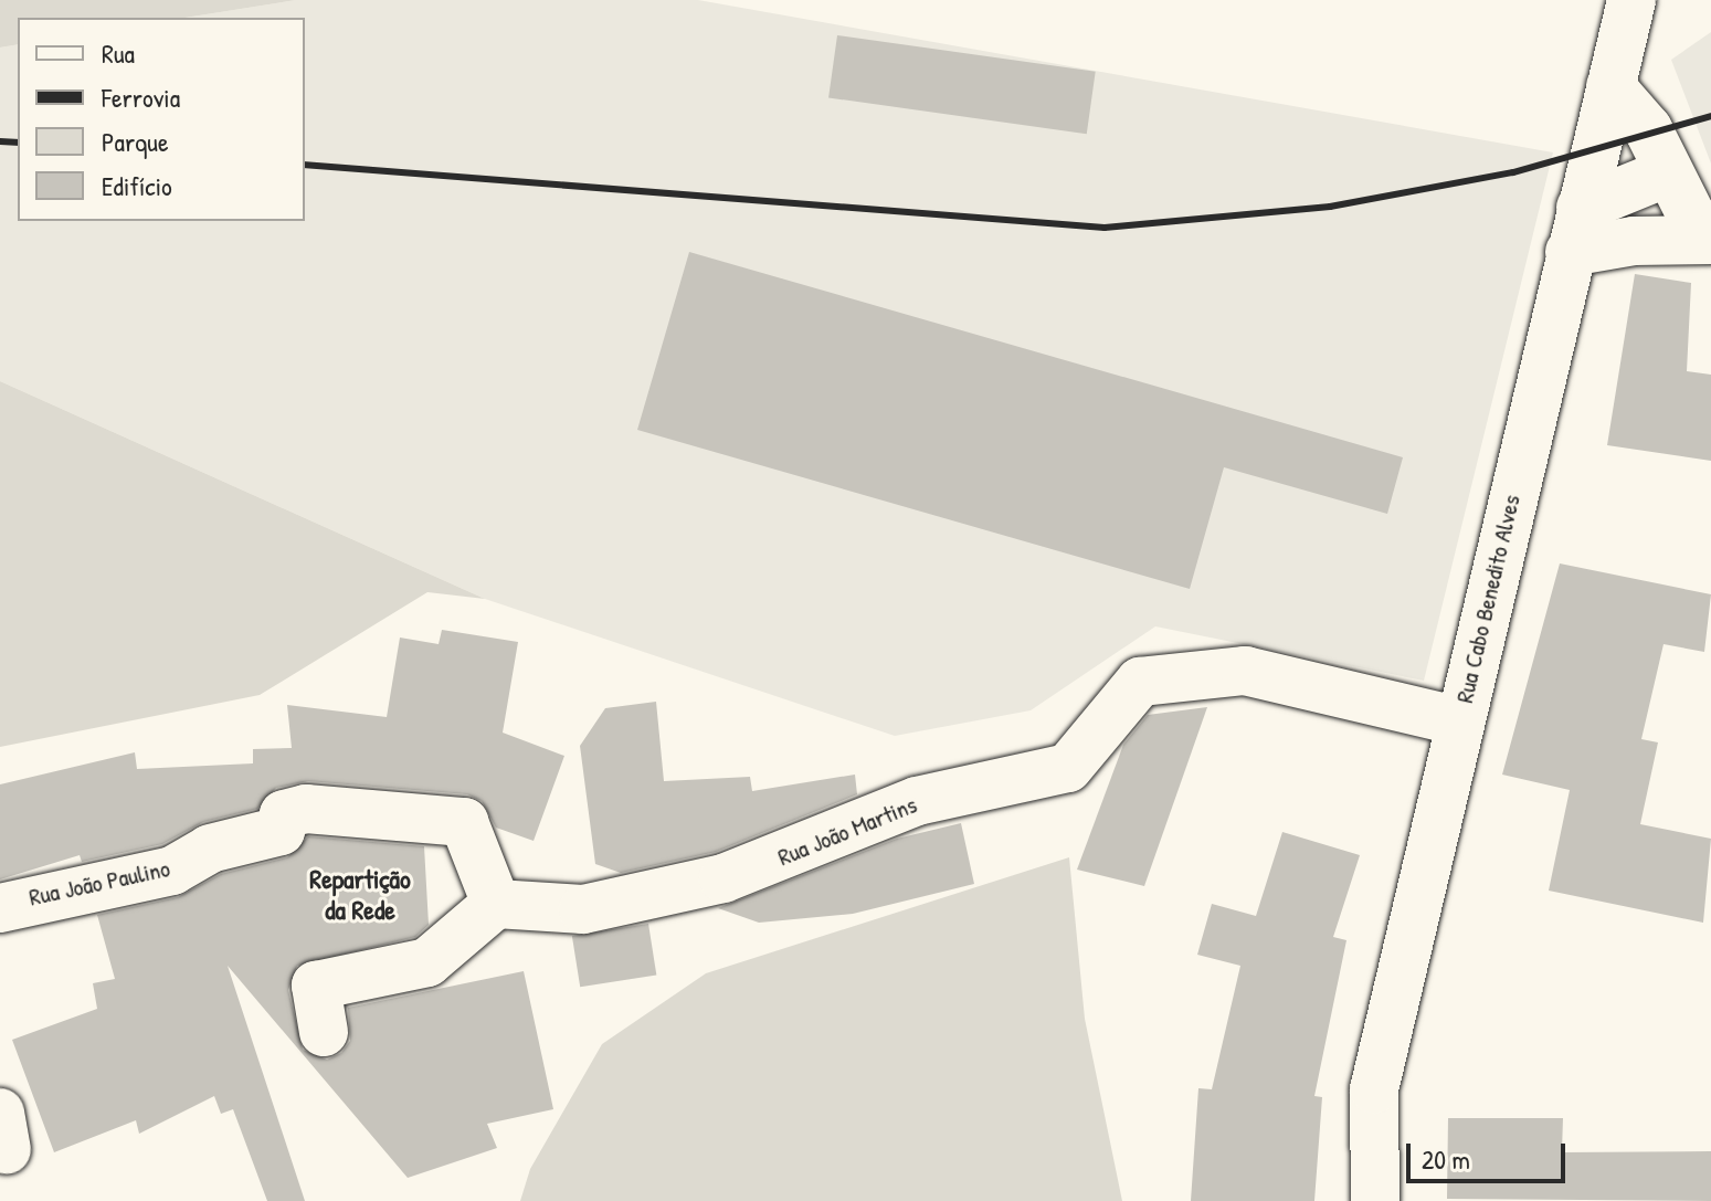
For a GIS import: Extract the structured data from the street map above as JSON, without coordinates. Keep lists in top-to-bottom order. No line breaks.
{"streets":{"street":["Rua Cabo Benedito Alves","Rua João Martins","Rua João Paulino"]},"crossings":[["Rua Cabo Benedito Alves","Rua João Martins"],["Rua João Martins","Rua João Paulino"]],"districts":["Repartição da Rede"],"legend":["Rua","Ferrovia","Parque","Edifício"],"scale_bar":"20 m"}
